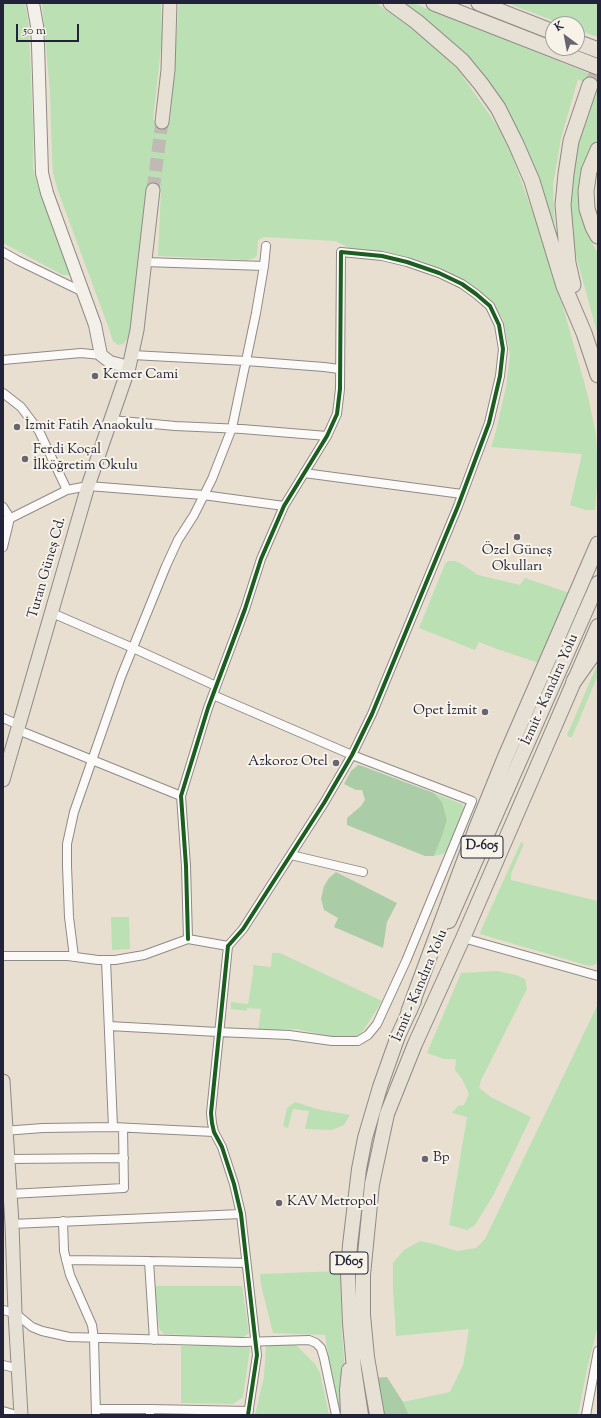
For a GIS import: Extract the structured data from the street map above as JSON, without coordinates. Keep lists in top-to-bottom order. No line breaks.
{"streets":{"highway":["İzmit - Kandıra Yolu","D-605","D605"],"main road":["Turan Güneş Cd."]},"places":["Kemer Cami","İzmit Fatih Anaokulu","Ferdi Koçal İlköğretim Okulu","Özel Güneş Okulları","Opet İzmit","Azkoroz Otel","Bp","KAV Metropol"],"scale_bar":"50 m","north":"top left"}
